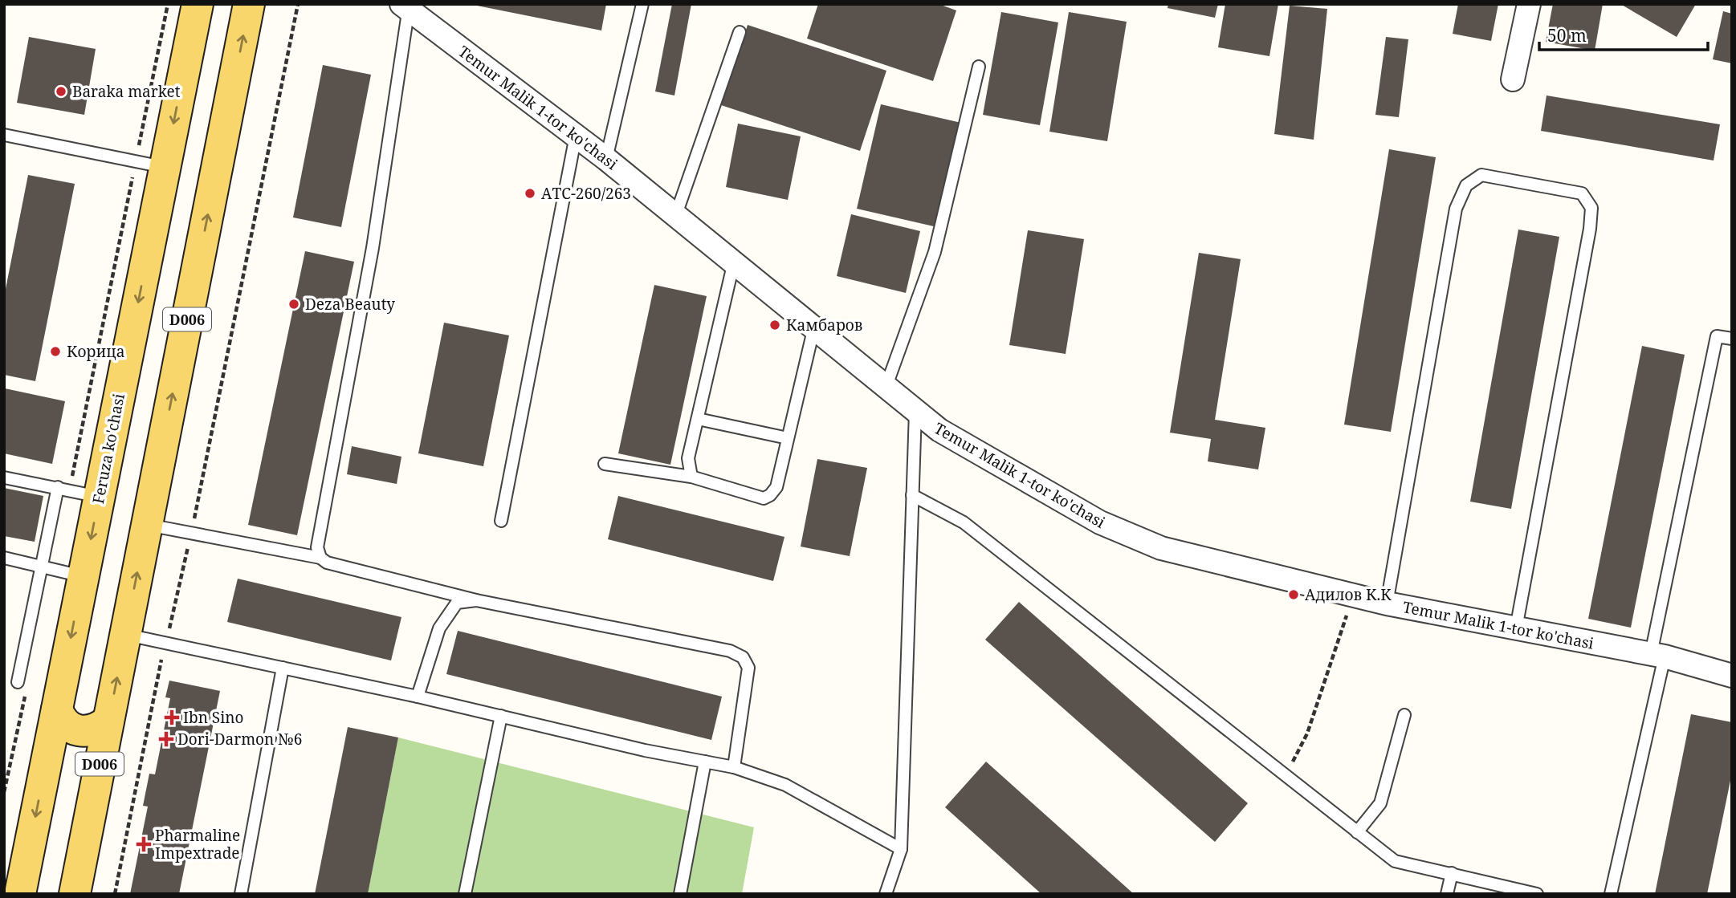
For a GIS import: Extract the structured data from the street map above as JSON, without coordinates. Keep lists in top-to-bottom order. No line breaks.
{"streets":{"main road":["D006","Feruza ko'chasi"],"street":["Temur Malik 1-tor ko'chasi"]},"places":{"other":["Baraka market","АТС-260/263","Deza Beauty","Камбаров","Корица","Адилов К.К"],"health":["Ibn Sino","Dori-Darmon №6","Pharmaline Impextrade"]},"scale_bar":"50 m"}
